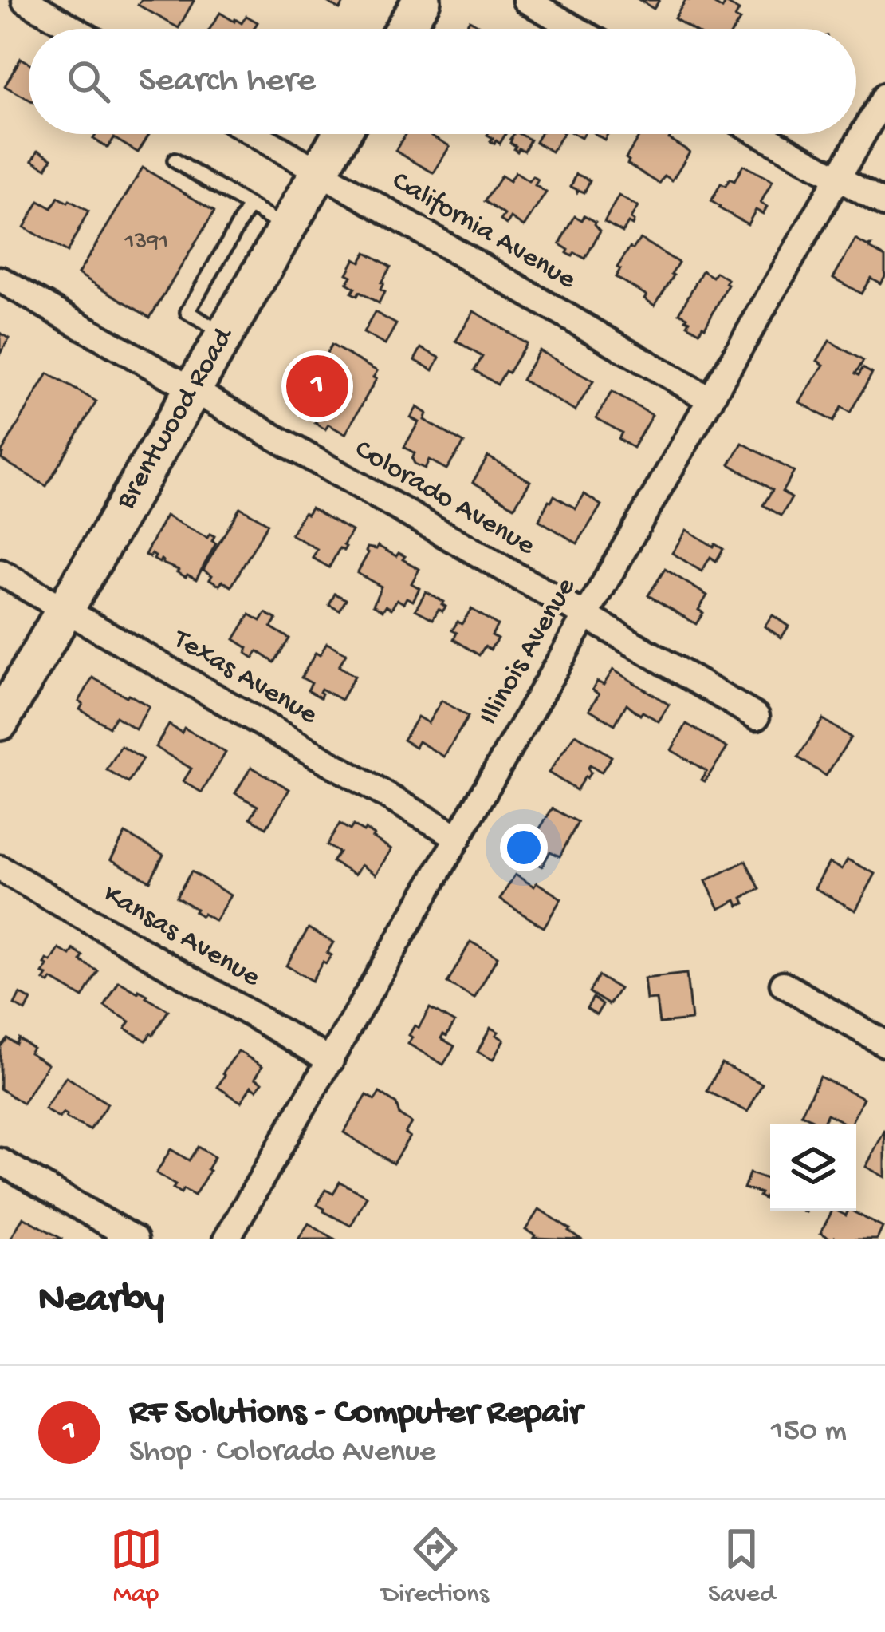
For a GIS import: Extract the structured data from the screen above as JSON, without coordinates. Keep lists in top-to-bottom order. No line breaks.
{"streets":{"street":["California Avenue","Brentwood Road","Colorado Avenue","Illinois Avenue","Texas Avenue","Kansas Avenue"]},"crossings":[["California Avenue","Brentwood Road"],["California Avenue","Illinois Avenue"],["Brentwood Road","Colorado Avenue"],["Brentwood Road","Texas Avenue"],["Colorado Avenue","Illinois Avenue"],["Illinois Avenue","Texas Avenue"],["Illinois Avenue","Kansas Avenue"]],"house_numbers":["1391"],"page":{"search":"Search here","pins":"1","heading":"Nearby","list":[{"mark":"1","name":"RF Solutions - Computer Repair","note":"Shop · Colorado Avenue","value":"150 m"}],"nav":["Map","Directions","Saved"]}}
